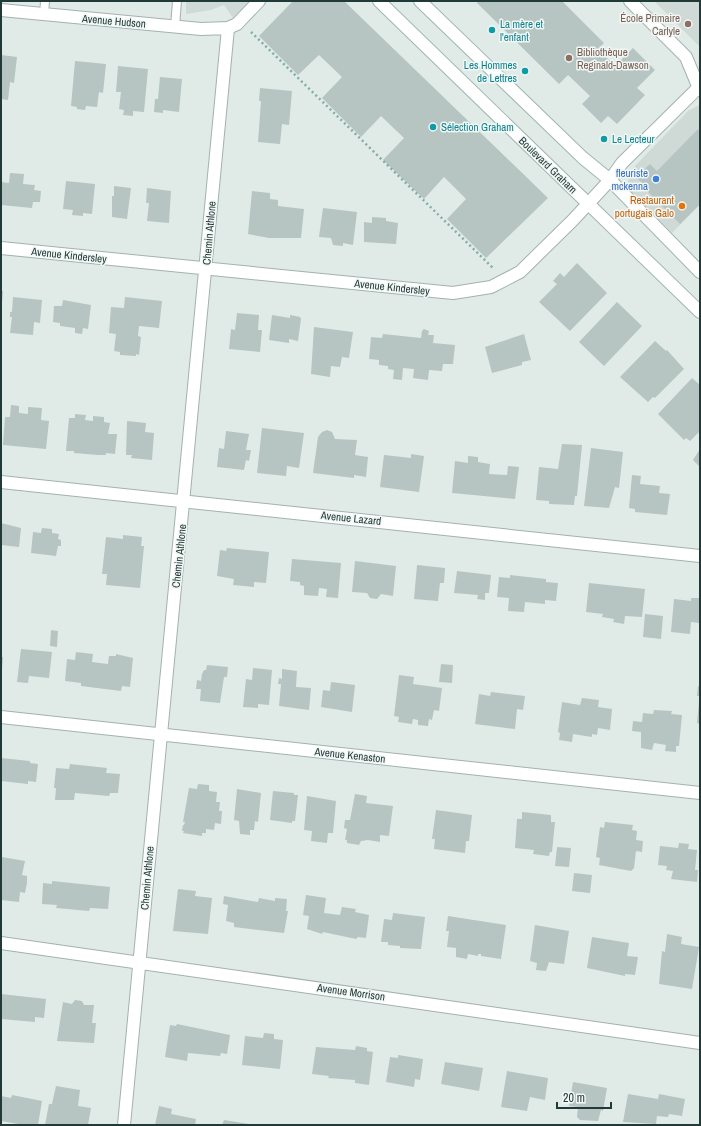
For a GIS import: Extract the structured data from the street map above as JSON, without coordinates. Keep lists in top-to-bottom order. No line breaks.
{"streets":{"street":["Avenue Hudson","Boulevard Graham","Chemin Athlone","Avenue Kindersley","Avenue Lazard","Avenue Kenaston","Avenue Morrison"]},"crossings":[["Avenue Hudson","Chemin Athlone"],["Boulevard Graham","Avenue Kindersley"],["Chemin Athlone","Avenue Kindersley"],["Chemin Athlone","Avenue Lazard"],["Chemin Athlone","Avenue Kenaston"],["Chemin Athlone","Avenue Morrison"]],"places":["École Primaire Carlyle","La mère et l'enfant","Bibliothèque Reginald-Dawson","Les Hommes de Lettres","Sélection Graham","Le Lecteur","fleuriste mckenna","Restaurant portugais Galo"],"scale_bar":"20 m"}
